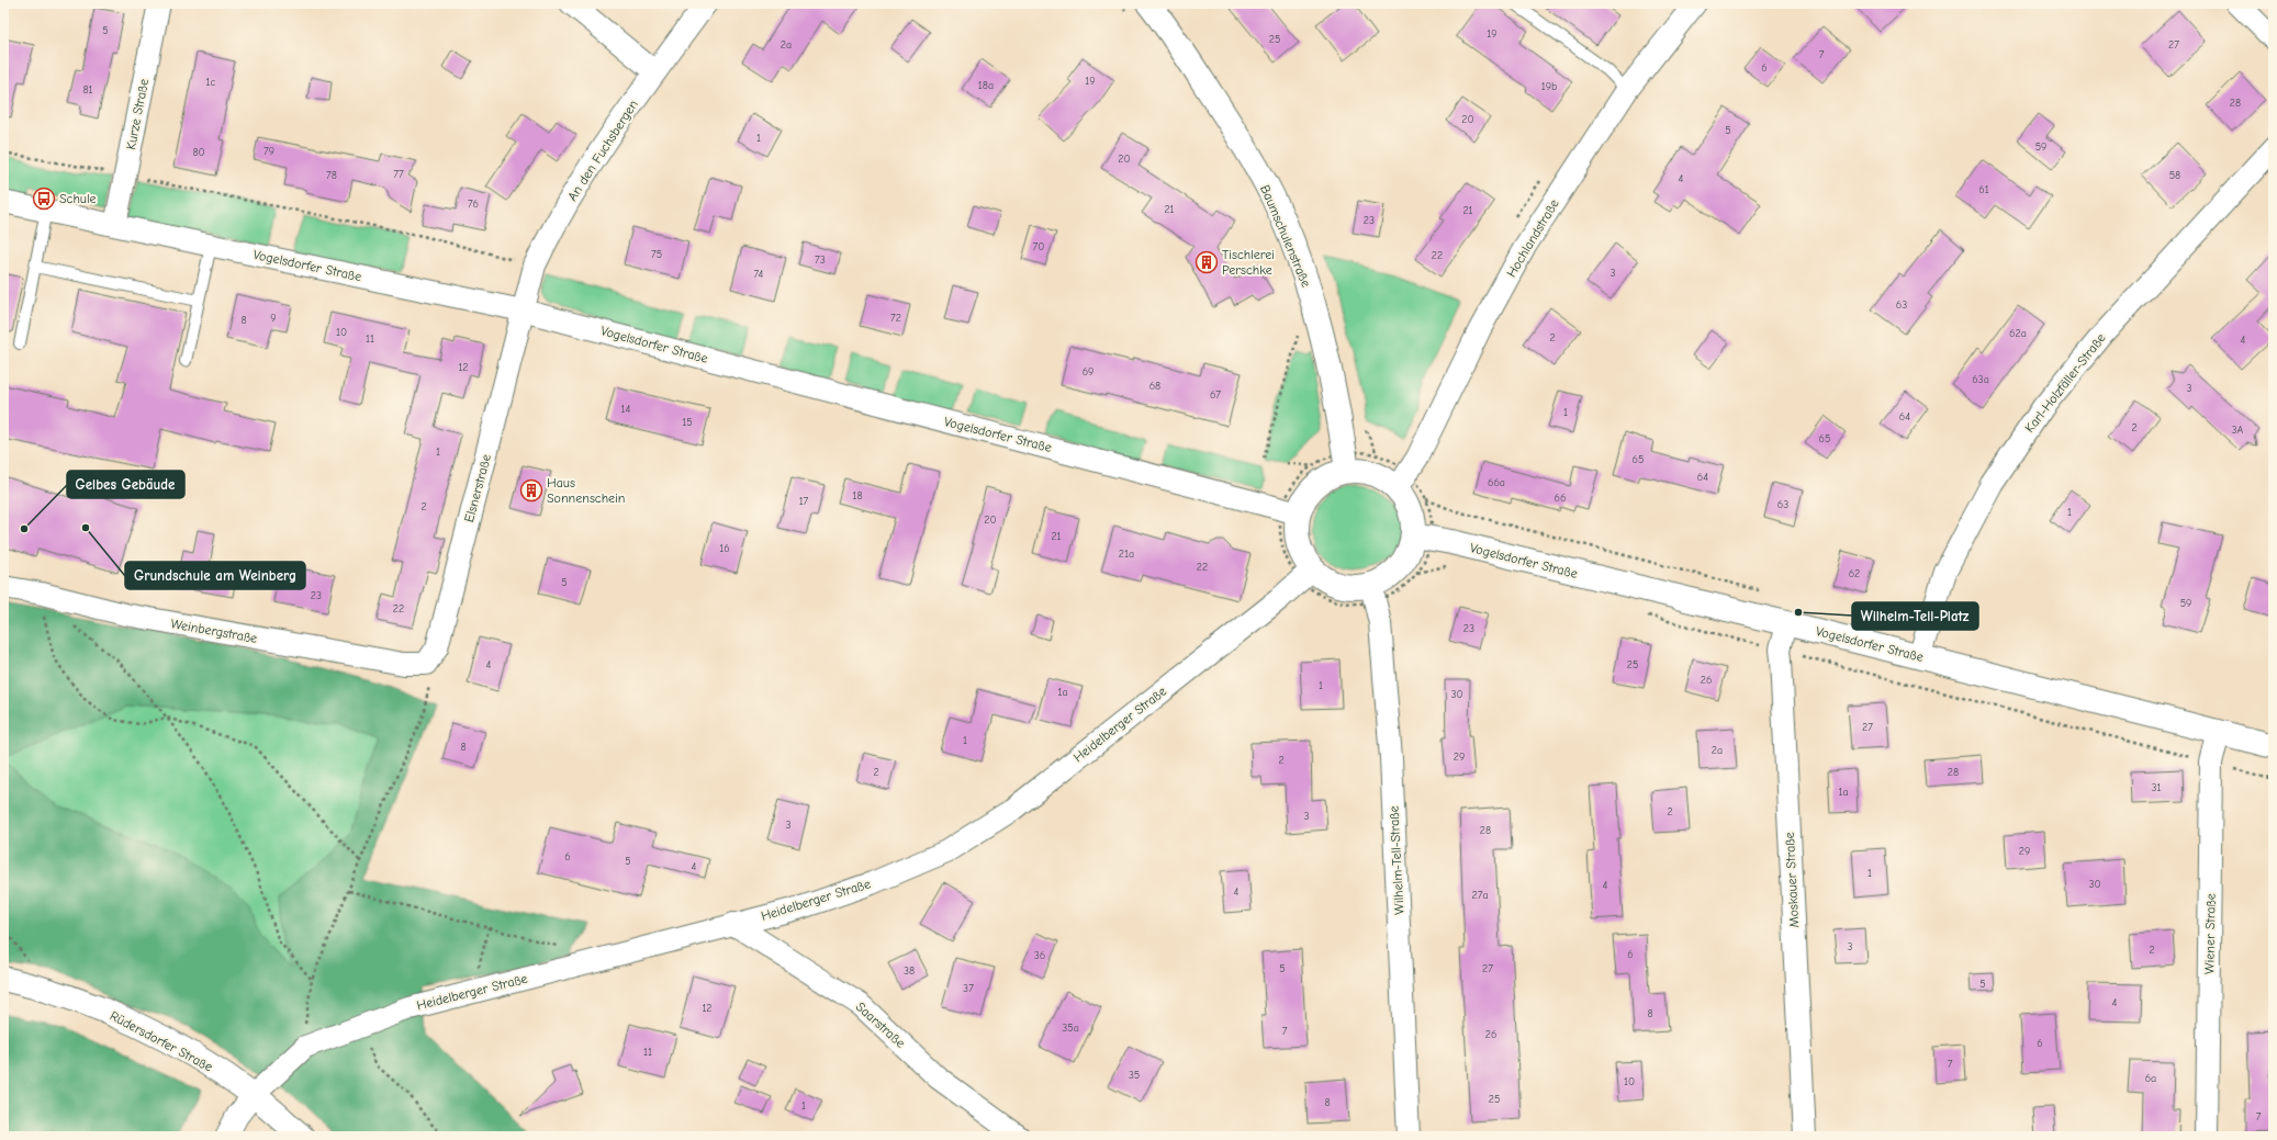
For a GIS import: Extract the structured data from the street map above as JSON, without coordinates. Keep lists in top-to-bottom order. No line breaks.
{"streets":{"street":["Kurze Straße","An den Fuchsbergen","Baumschulenstraße","Hochlandstraße","Vogelsdorfer Straße","Karl-Holzfäller-Straße","Elsnerstraße","Weinbergstraße","Heidelberger Straße","Wilhelm-Tell-Straße","Moskauer Straße","Wiener Straße","Saarstraße","Rüdersdorfer Straße"]},"crossings":[["Kurze Straße","Vogelsdorfer Straße"],["An den Fuchsbergen","Vogelsdorfer Straße"],["An den Fuchsbergen","Elsnerstraße"],["Baumschulenstraße","Hochlandstraße"],["Baumschulenstraße","Vogelsdorfer Straße"],["Baumschulenstraße","Heidelberger Straße"],["Baumschulenstraße","Wilhelm-Tell-Straße"],["Hochlandstraße","Vogelsdorfer Straße"],["Hochlandstraße","Heidelberger Straße"],["Hochlandstraße","Wilhelm-Tell-Straße"],["Vogelsdorfer Straße","Karl-Holzfäller-Straße"],["Vogelsdorfer Straße","Elsnerstraße"],["Vogelsdorfer Straße","Heidelberger Straße"],["Vogelsdorfer Straße","Wilhelm-Tell-Straße"],["Vogelsdorfer Straße","Moskauer Straße"],["Vogelsdorfer Straße","Wiener Straße"],["Elsnerstraße","Weinbergstraße"],["Heidelberger Straße","Wilhelm-Tell-Straße"],["Heidelberger Straße","Saarstraße"],["Heidelberger Straße","Rüdersdorfer Straße"]],"places":{"bus stop":["Schule"],"building":["Tischlerei Perschke","Haus Sonnenschein"],"other":["Grundschule am Weinberg","Gelbes Gebäude","Wilhelm-Tell-Platz"]},"house_numbers":["5","19","25","2a","27","7","6","19","1c","18a","19b","81","28","20","5","1","59","79","80","20","77","78","58","4","61","76","21","21","23","70","75","22","73","3","74","63","9","72","8","10","62a","2","11","4","12","69","63a","68","3","67","14","1","64","15","2","3A","65","1","65","64","66a","18","66","17","63","2","1","20","21","16","21a","22","62","5","23","59","22","23","4","25","26","1","1a","30","27","1","8","2a","29","2","2","28","31","1a","2","3","3","28","29","6","5","4","1","30","4","4","27a","3","2","6","36","5","27","38","5","37","4","12","8","35a","7","26","6","11","7","35","6a","10","25","8","1","7"]}
